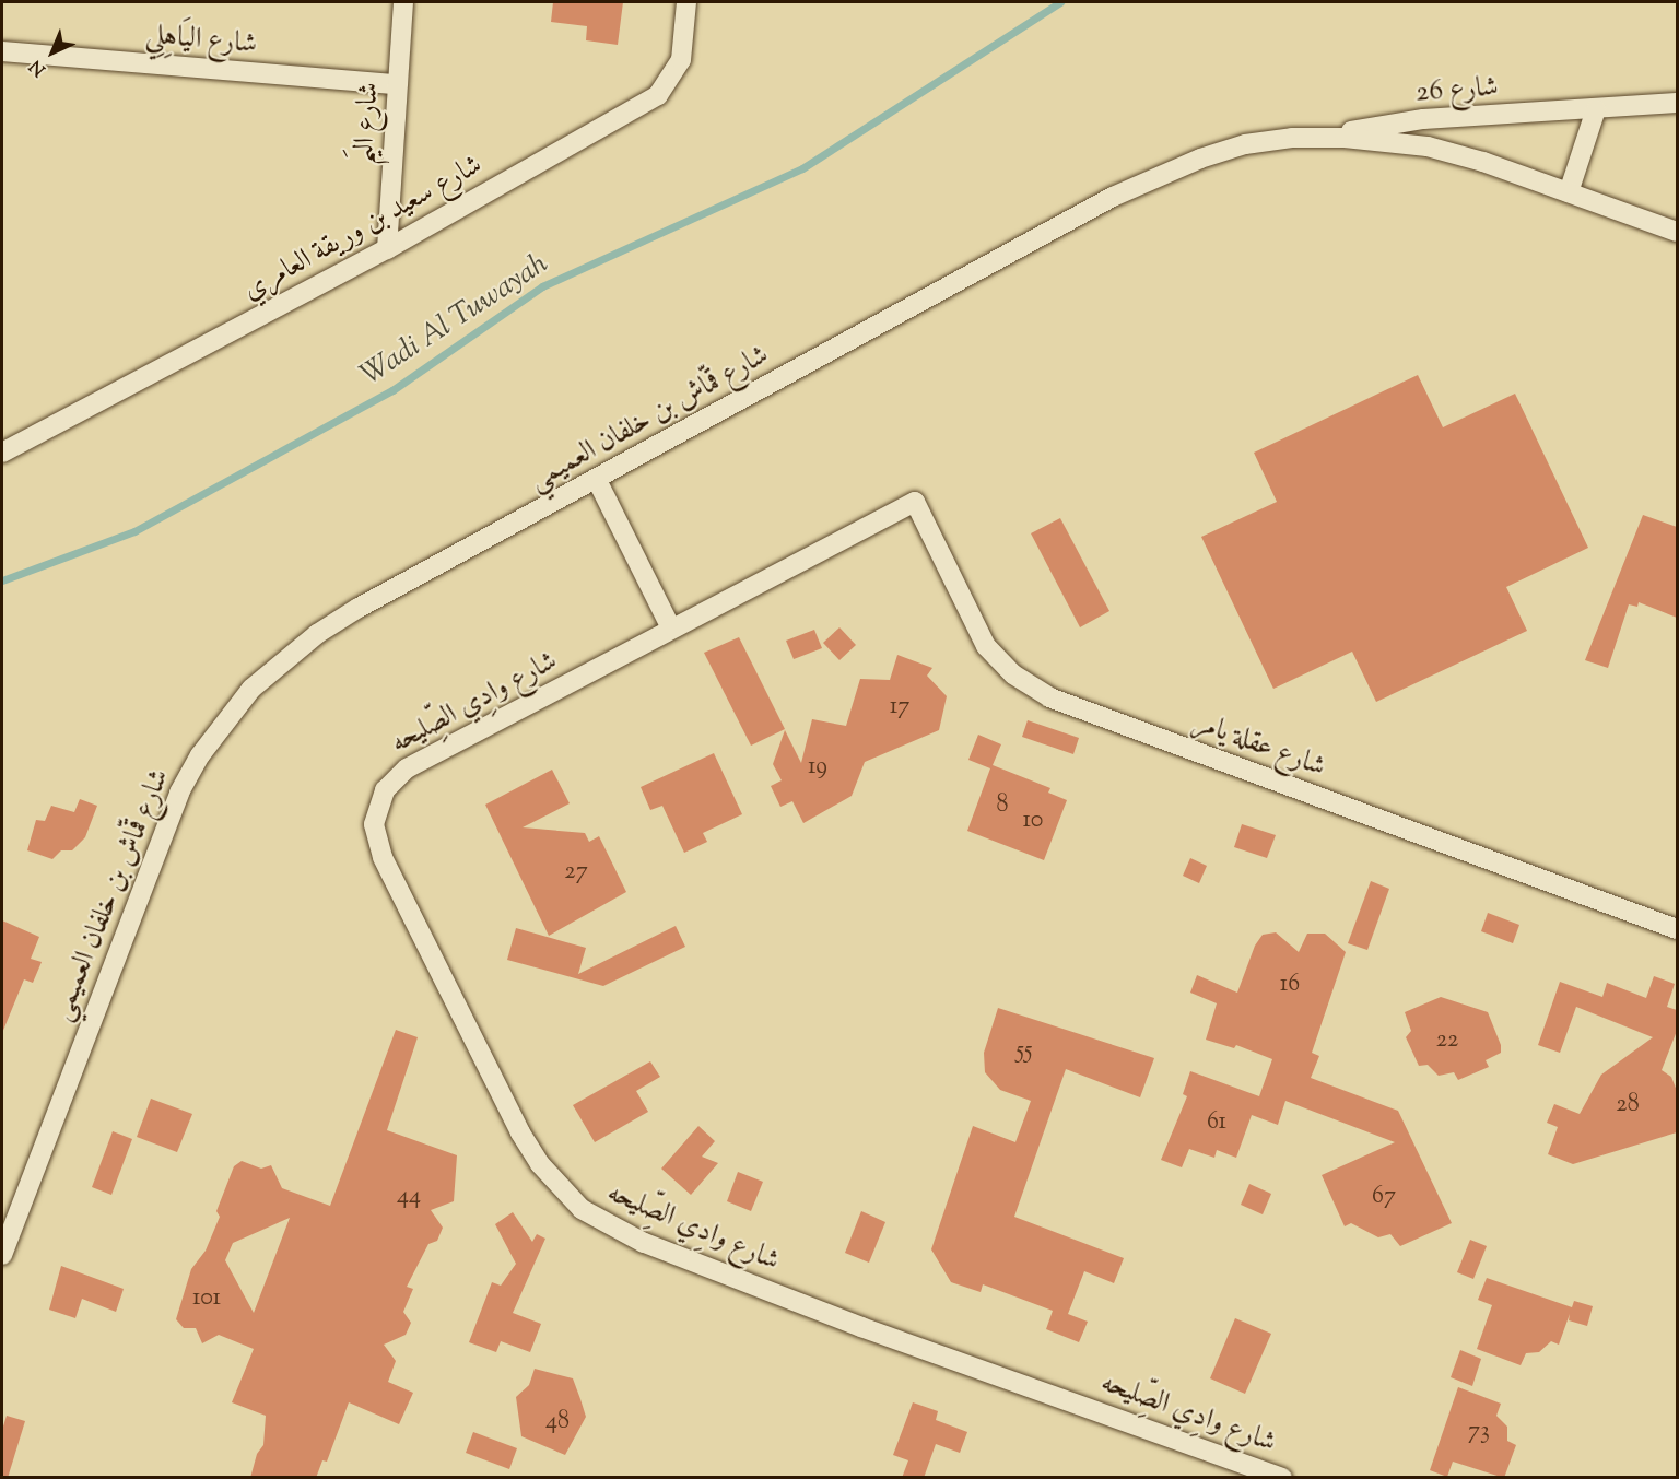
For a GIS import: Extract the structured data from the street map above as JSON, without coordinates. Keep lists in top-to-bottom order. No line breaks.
{"streets":{"street":["شارع اليَاهِلِي","شارع 26","شارع اليَم","شارع سعيد بن وريقة العامري","شارع قمّاش بن خلفان العميمي","شارع وادِي الصِّليحه","شارع عقلة يامر"]},"crossings":[["شارع اليَاهِلِي","شارع اليَم"],["شارع 26","شارع قمّاش بن خلفان العميمي"],["شارع اليَم","شارع سعيد بن وريقة العامري"],["شارع وادِي الصِّليحه","شارع عقلة يامر"]],"water":["Wadi Al Tuwayah"],"house_numbers":["17","19","8","10","27","16","22","55","28","61","44","67","101","48","73"],"north":"bottom left"}
